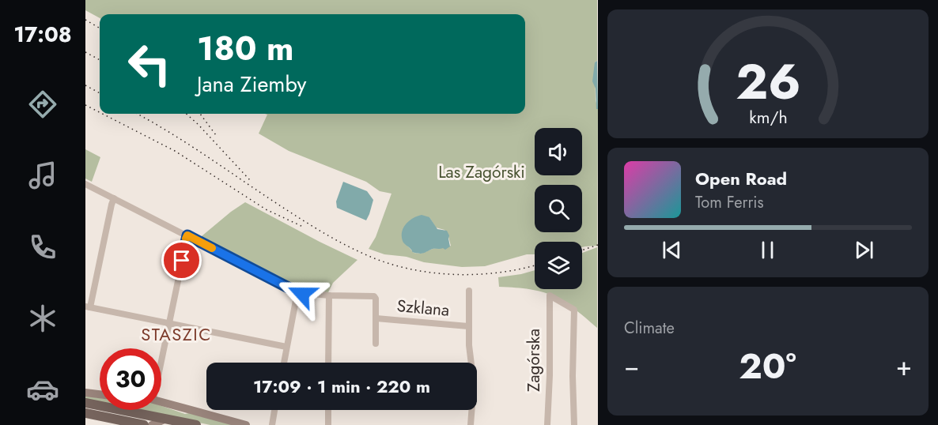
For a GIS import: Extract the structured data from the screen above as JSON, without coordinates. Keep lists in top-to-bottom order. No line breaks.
{"streets":{"street":["Szklana","Zagórska"]},"districts":["STASZIC"],"parks":["Las Zagórski"],"page":{"tabs":"17:08","turn":["180 m","Jana Ziemby"],"song":["Open Road","Tom Ferris"],"tile":"Climate","heat":["−","20°","+"],"limit":"30","trip":"17:09 · 1 min · 220 m","gauge":["26","km/h"]}}
